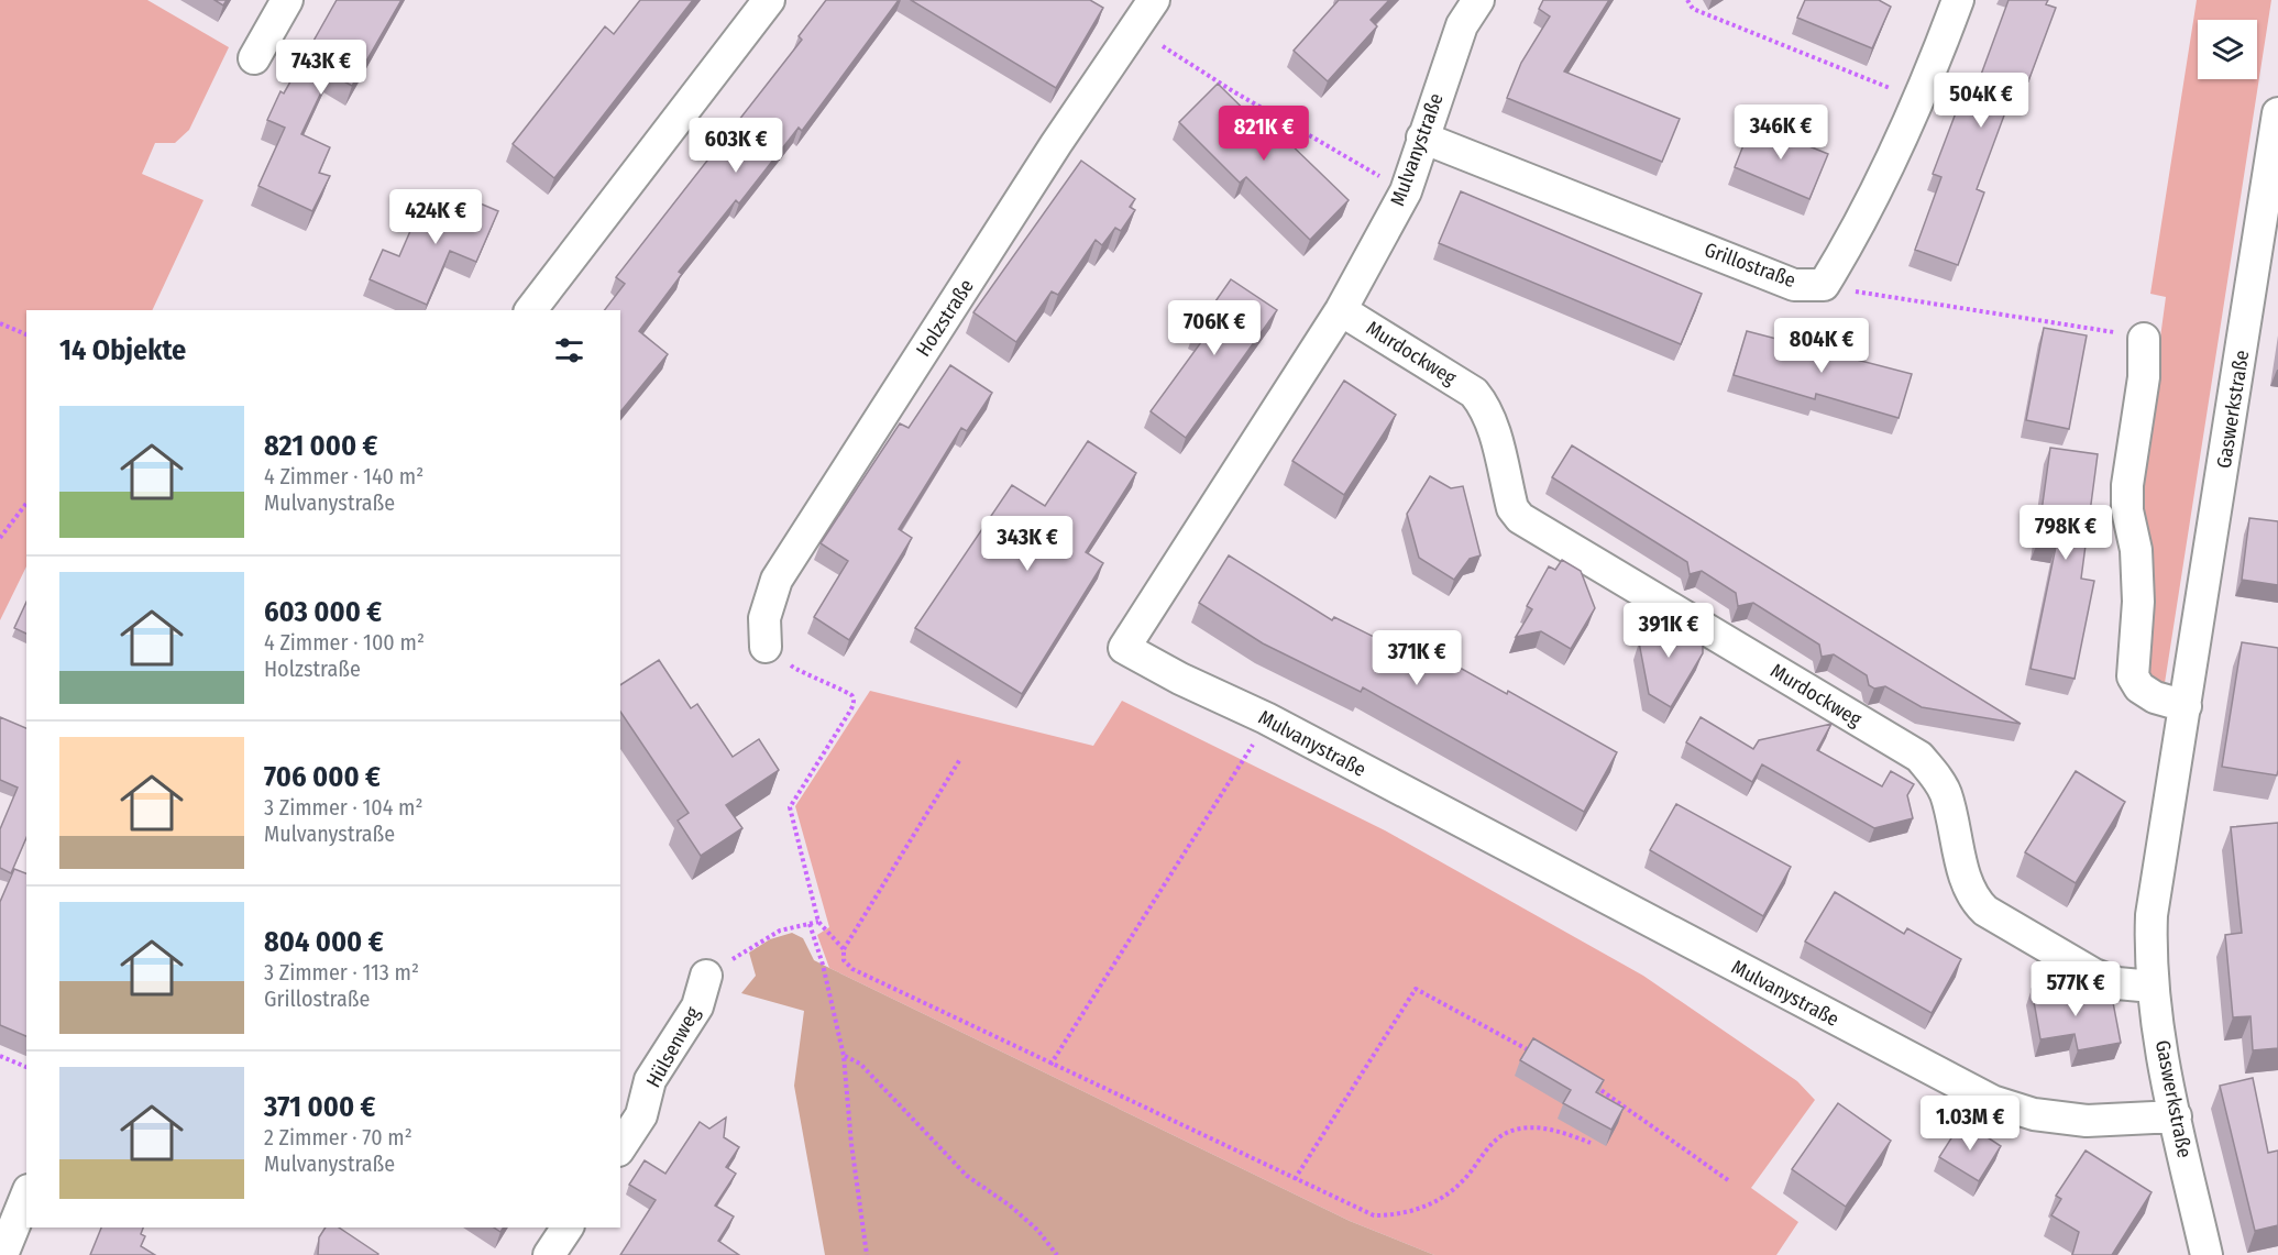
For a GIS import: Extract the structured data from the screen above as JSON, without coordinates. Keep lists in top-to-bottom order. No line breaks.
{"streets":{"street":["Mulvanystraße","Grillostraße","Holzstraße","Murdockweg","Gaswerkstraße","Hülsenweg"]},"crossings":[["Mulvanystraße","Grillostraße"],["Mulvanystraße","Murdockweg"],["Mulvanystraße","Gaswerkstraße"],["Murdockweg","Gaswerkstraße"]],"page":{"price":["743K €","504K €","346K €","821K €","603K €","424K €","706K €","804K €","798K €","343K €","391K €","371K €","577K €","1.03M €"],"heading":"14 Objekte","list":[{"name":"821 000 €","note":"4 Zimmer · 140 m² · Mulvanystraße"},{"name":"603 000 €","note":"4 Zimmer · 100 m² · Holzstraße"},{"name":"706 000 €","note":"3 Zimmer · 104 m² · Mulvanystraße"},{"name":"804 000 €","note":"3 Zimmer · 113 m² · Grillostraße"},{"name":"371 000 €","note":"2 Zimmer · 70 m² · Mulvanystraße"}]}}
